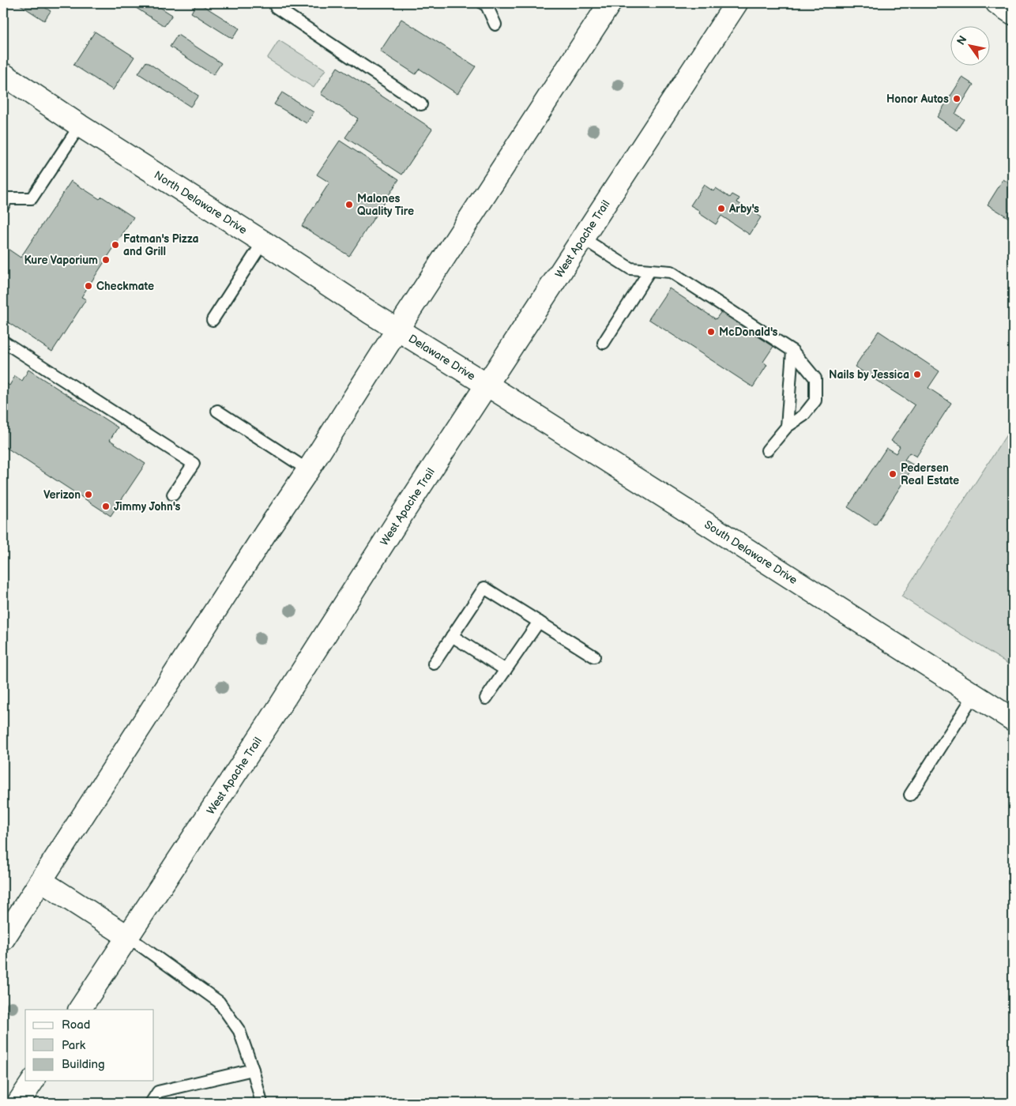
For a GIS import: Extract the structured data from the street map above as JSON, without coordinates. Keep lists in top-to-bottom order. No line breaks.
{"streets":{"main road":["North Delaware Drive","West Apache Trail","Delaware Drive","South Delaware Drive"]},"crossings":[["North Delaware Drive","Delaware Drive"],["West Apache Trail","Delaware Drive"],["West Apache Trail","South Delaware Drive"],["Delaware Drive","South Delaware Drive"]],"places":["Honor Autos","Malones Quality Tire","Arby's","Fatman's Pizza and Grill","Kure Vaporium","Checkmate","McDonald's","Nails by Jessica","Pedersen Real Estate","Verizon","Jimmy John's"],"legend":["Road","Park","Building"],"north":"top left"}
